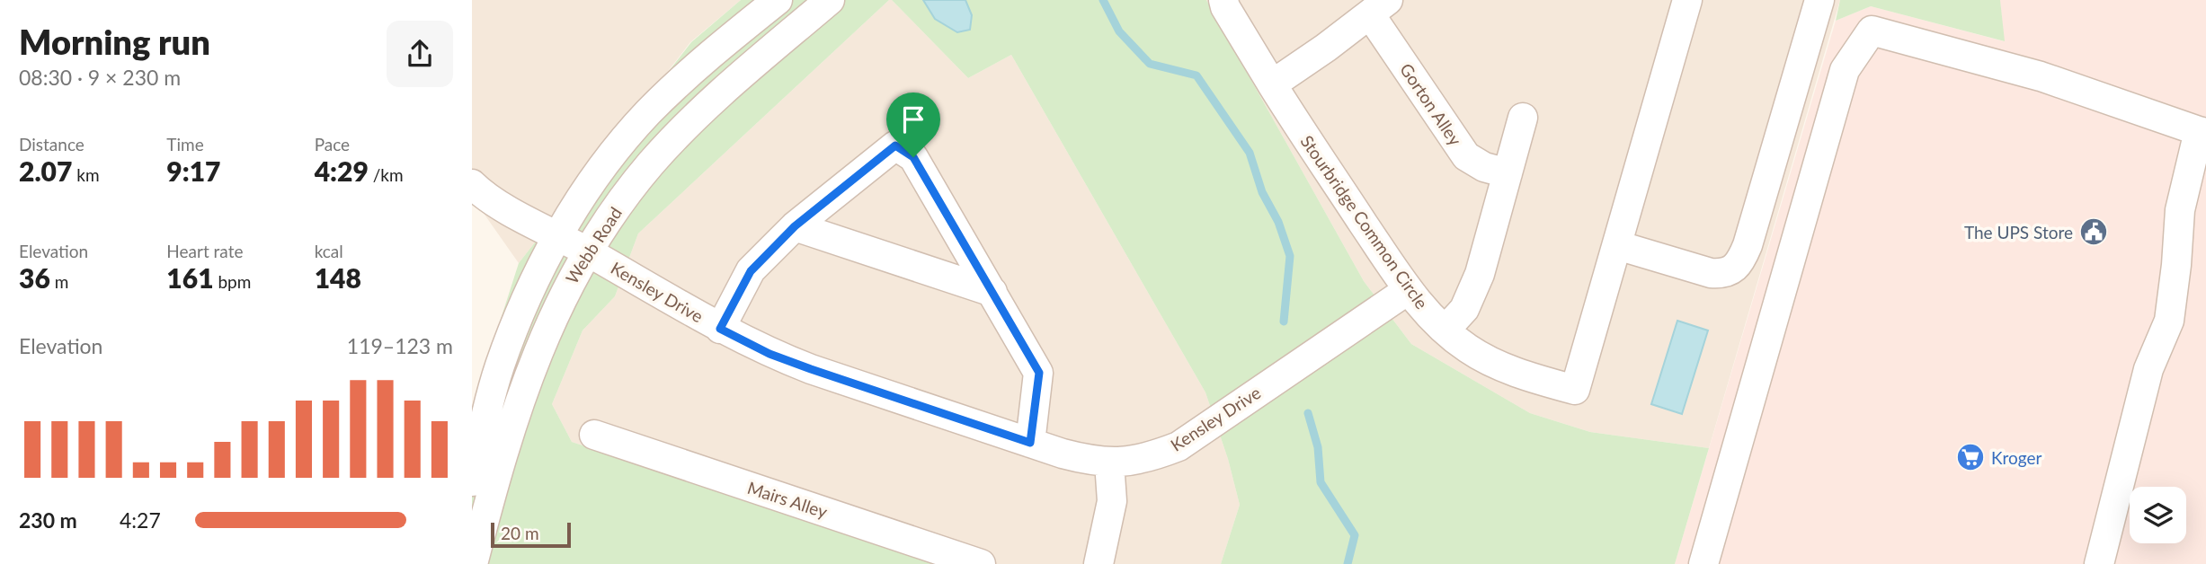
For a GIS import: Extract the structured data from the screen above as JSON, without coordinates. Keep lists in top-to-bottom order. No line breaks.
{"streets":{"street":["Gorton Alley","Stourbridge Common Circle","Webb Road","Kensley Drive","Mairs Alley"]},"crossings":[["Stourbridge Common Circle","Kensley Drive"],["Webb Road","Kensley Drive"]],"places":{"public building":["The UPS Store"],"supermarket":["Kroger"]},"scale_bar":"20 m","page":{"heading":["Morning run","08:30 · 9 × 230 m"],"stats":[["Distance","2.07 km"],["Time","9:17"],["Pace","4:29 /km"],["Elevation","36 m"],["Heart rate","161 bpm"],["kcal","148"]],"chart":["Elevation","119–123 m"],"list":[{"name":"230 m","note":"4:27"}],"scale":"20 m"}}
